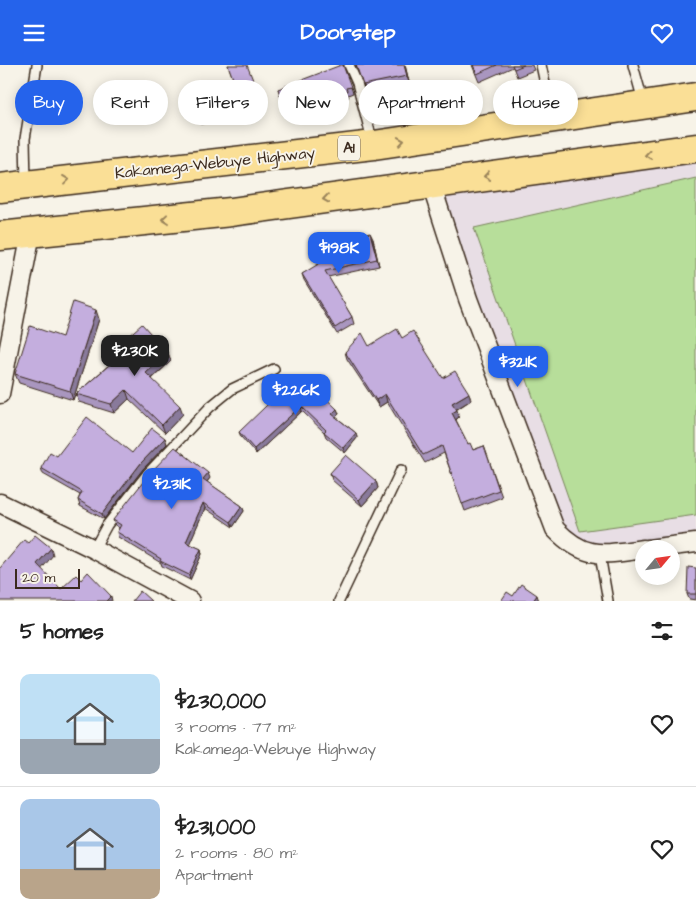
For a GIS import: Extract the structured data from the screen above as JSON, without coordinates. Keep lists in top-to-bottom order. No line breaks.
{"streets":{"highway":["A1","Kakamega-Webuye Highway"]},"scale_bar":"20 m","north":"top right","page":{"header":"Doorstep","chip":["Buy","Rent","Filters","New","Apartment","House"],"price":["$198K","$230K","$321K","$226K","$231K"],"scale":"20 m","heading":"5 homes","list":[{"name":"$230,000","note":"3 rooms · 77 m² · Kakamega-Webuye Highway"},{"name":"$231,000","note":"2 rooms · 80 m² · Apartment"}]}}
